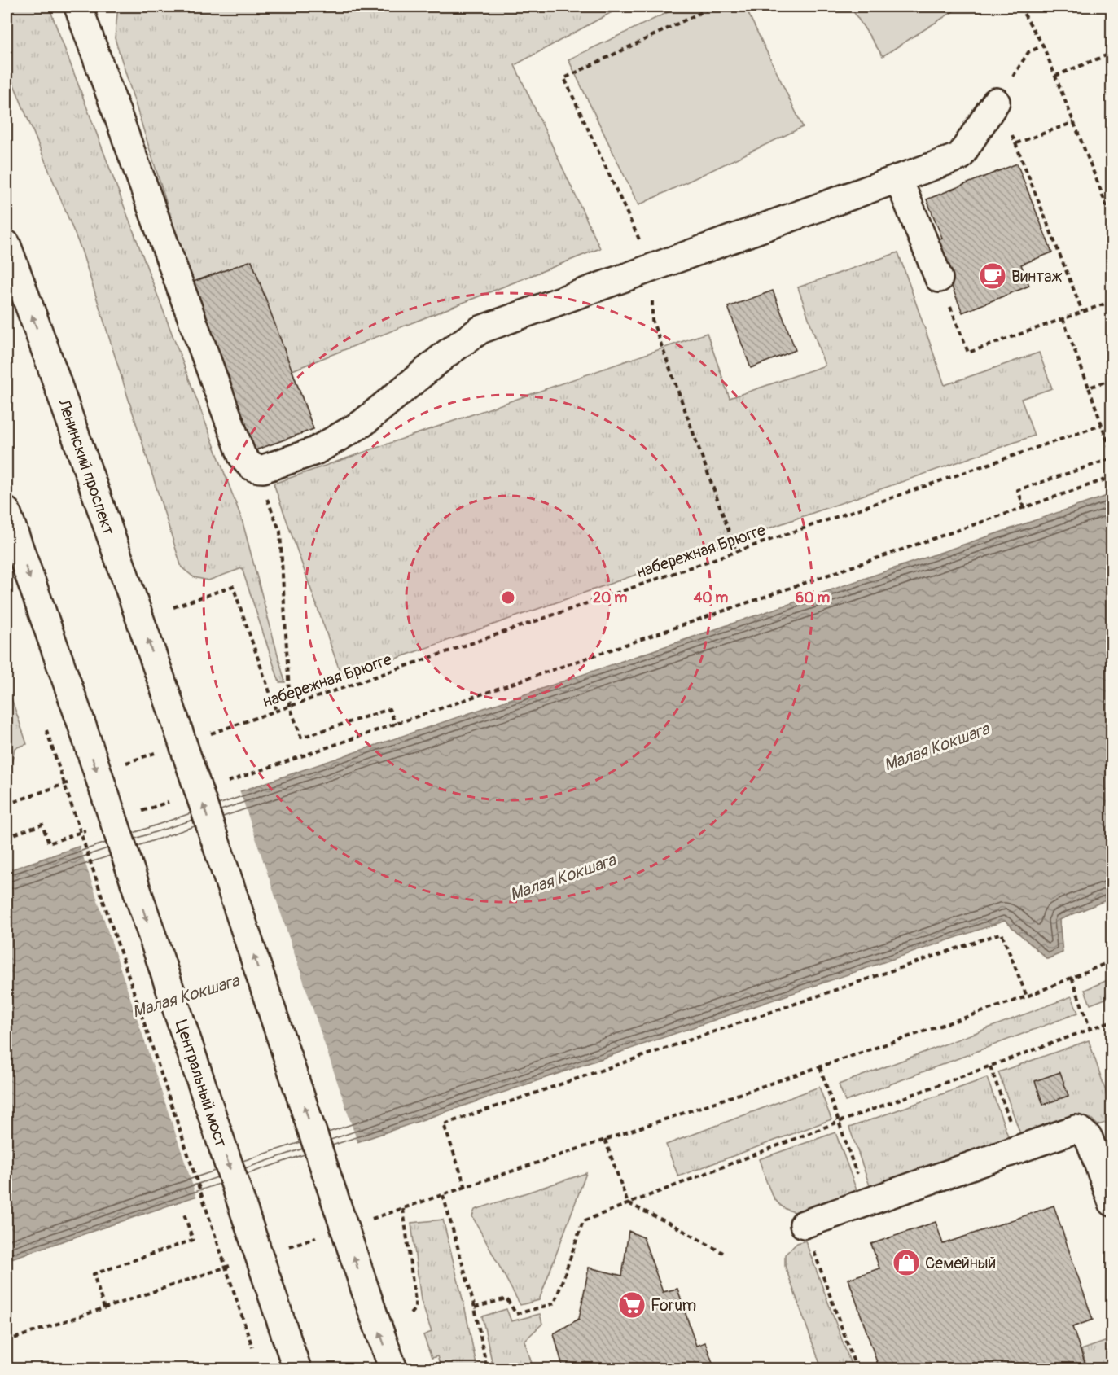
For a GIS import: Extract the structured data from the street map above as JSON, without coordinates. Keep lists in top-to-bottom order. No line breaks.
{"streets":{"main road":["Ленинский проспект","Центральный мост"],"path":["набережная Брюгге"]},"one_way":["Ленинский проспект","Центральный мост"],"water":["Малая Кокшага"],"places":{"cafe":["Винтаж"],"shop":["Семейный"],"supermarket":["Forum"]},"rings":["20 m","40 m","60 m"]}
